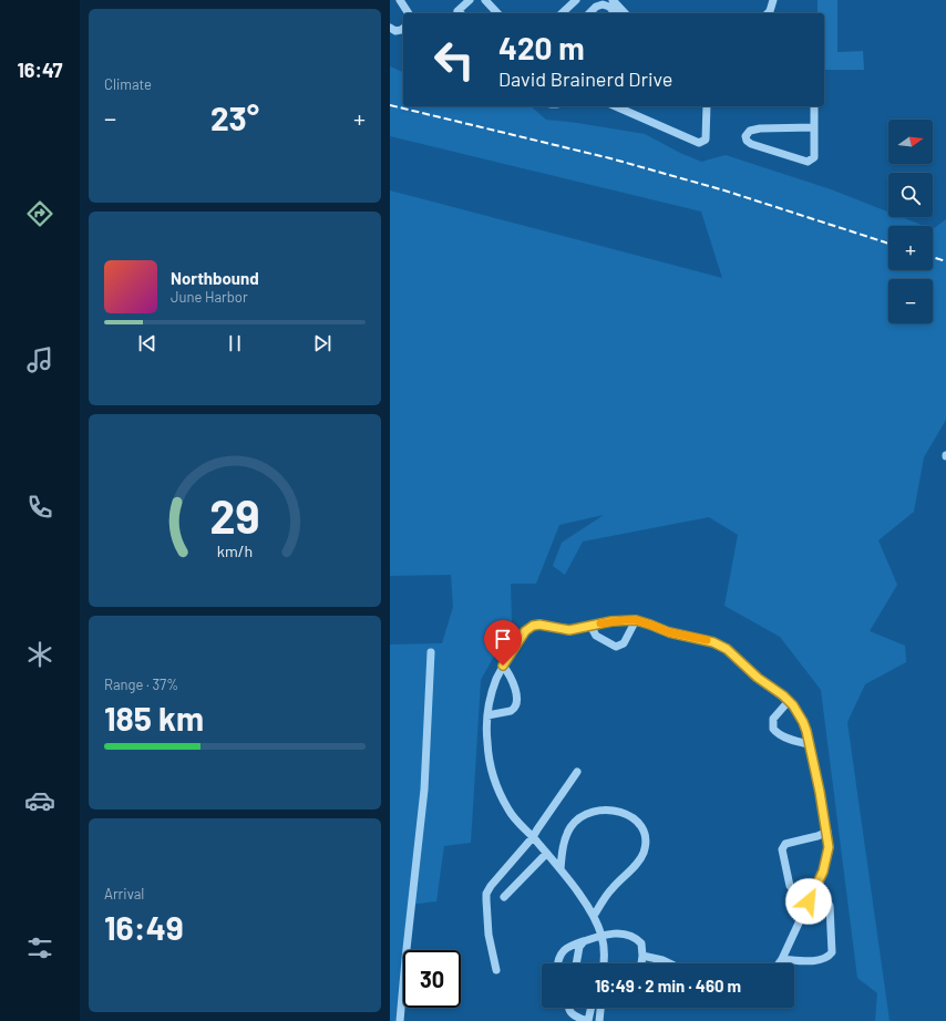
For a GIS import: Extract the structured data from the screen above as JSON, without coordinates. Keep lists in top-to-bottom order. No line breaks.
{"north":"right","page":{"tabs":"16:47","tile":["Climate",["Range · 37%","185 km"],["Arrival","16:49"]],"turn":["420 m","David Brainerd Drive"],"heat":["−","23°","+"],"map_buttons":["+","−"],"song":["Northbound","June Harbor"],"limit":"30","trip":"16:49 · 2 min · 460 m","gauge":["29","km/h"]}}
